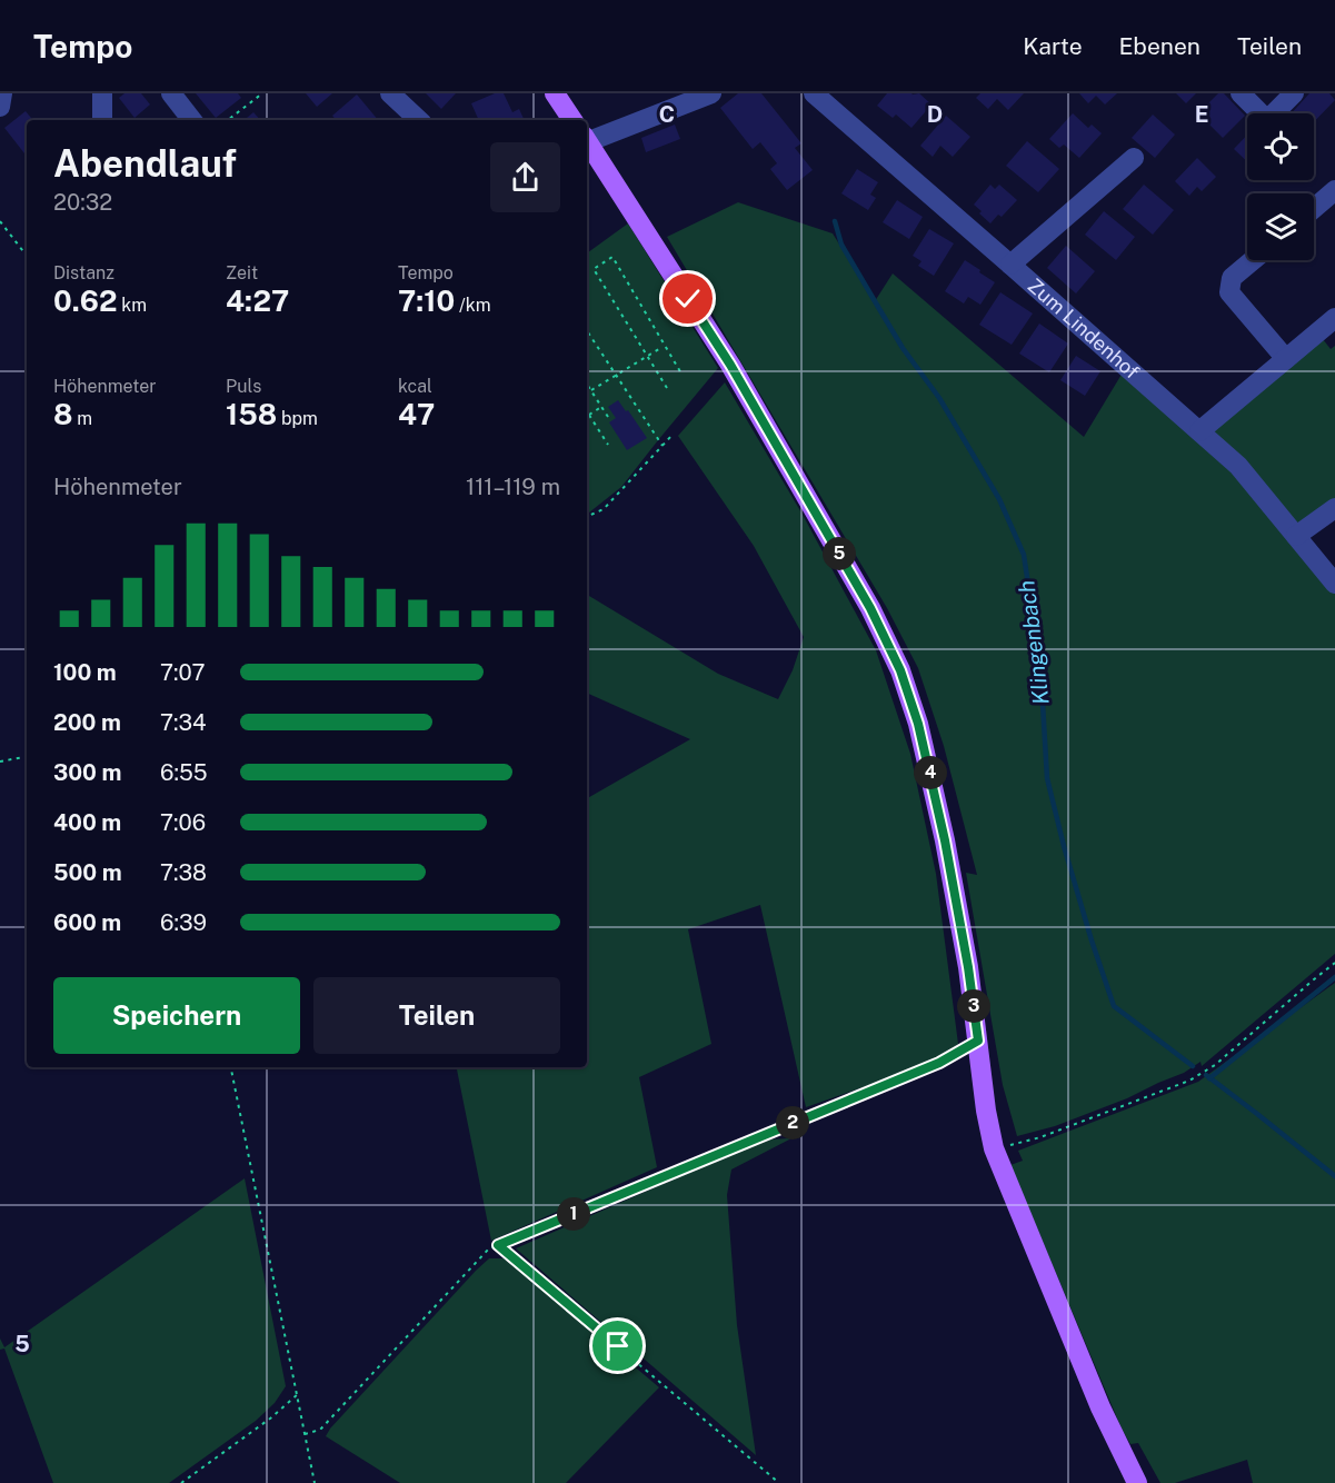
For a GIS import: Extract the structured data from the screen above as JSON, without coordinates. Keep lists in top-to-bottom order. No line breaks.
{"streets":{"street":["Zum Lindenhof"]},"water":["Klingenbach"],"page":{"header":"Tempo","nav":["Karte","Ebenen","Teilen"],"heading":["Abendlauf","20:32"],"stats":[["Distanz","0.62 km"],["Zeit","4:27"],["Tempo","7:10 /km"],["Höhenmeter","8 m"],["Puls","158 bpm"],["kcal","47"]],"chart":["Höhenmeter","111–119 m"],"pins":["5","4","3","2","1"],"list":[{"name":"100 m","note":"7:07"},{"name":"200 m","note":"7:34"},{"name":"300 m","note":"6:55"},{"name":"400 m","note":"7:06"},{"name":"500 m","note":"7:38"},{"name":"600 m","note":"6:39"}],"buttons":["Speichern","Teilen"]},"grid":{"columns":["C","D","E"],"rows":["5"]}}
